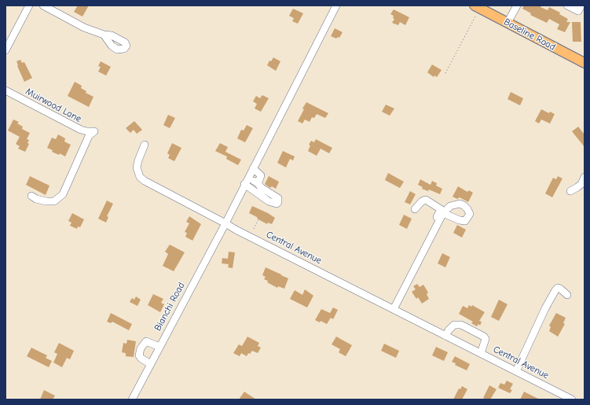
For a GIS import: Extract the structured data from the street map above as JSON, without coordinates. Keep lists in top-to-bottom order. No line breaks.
{"streets":{"main road":["Baseline Road"],"street":["Muirwood Lane","Central Avenue","Bianchi Road"]},"crossings":[["Central Avenue","Bianchi Road"]]}
